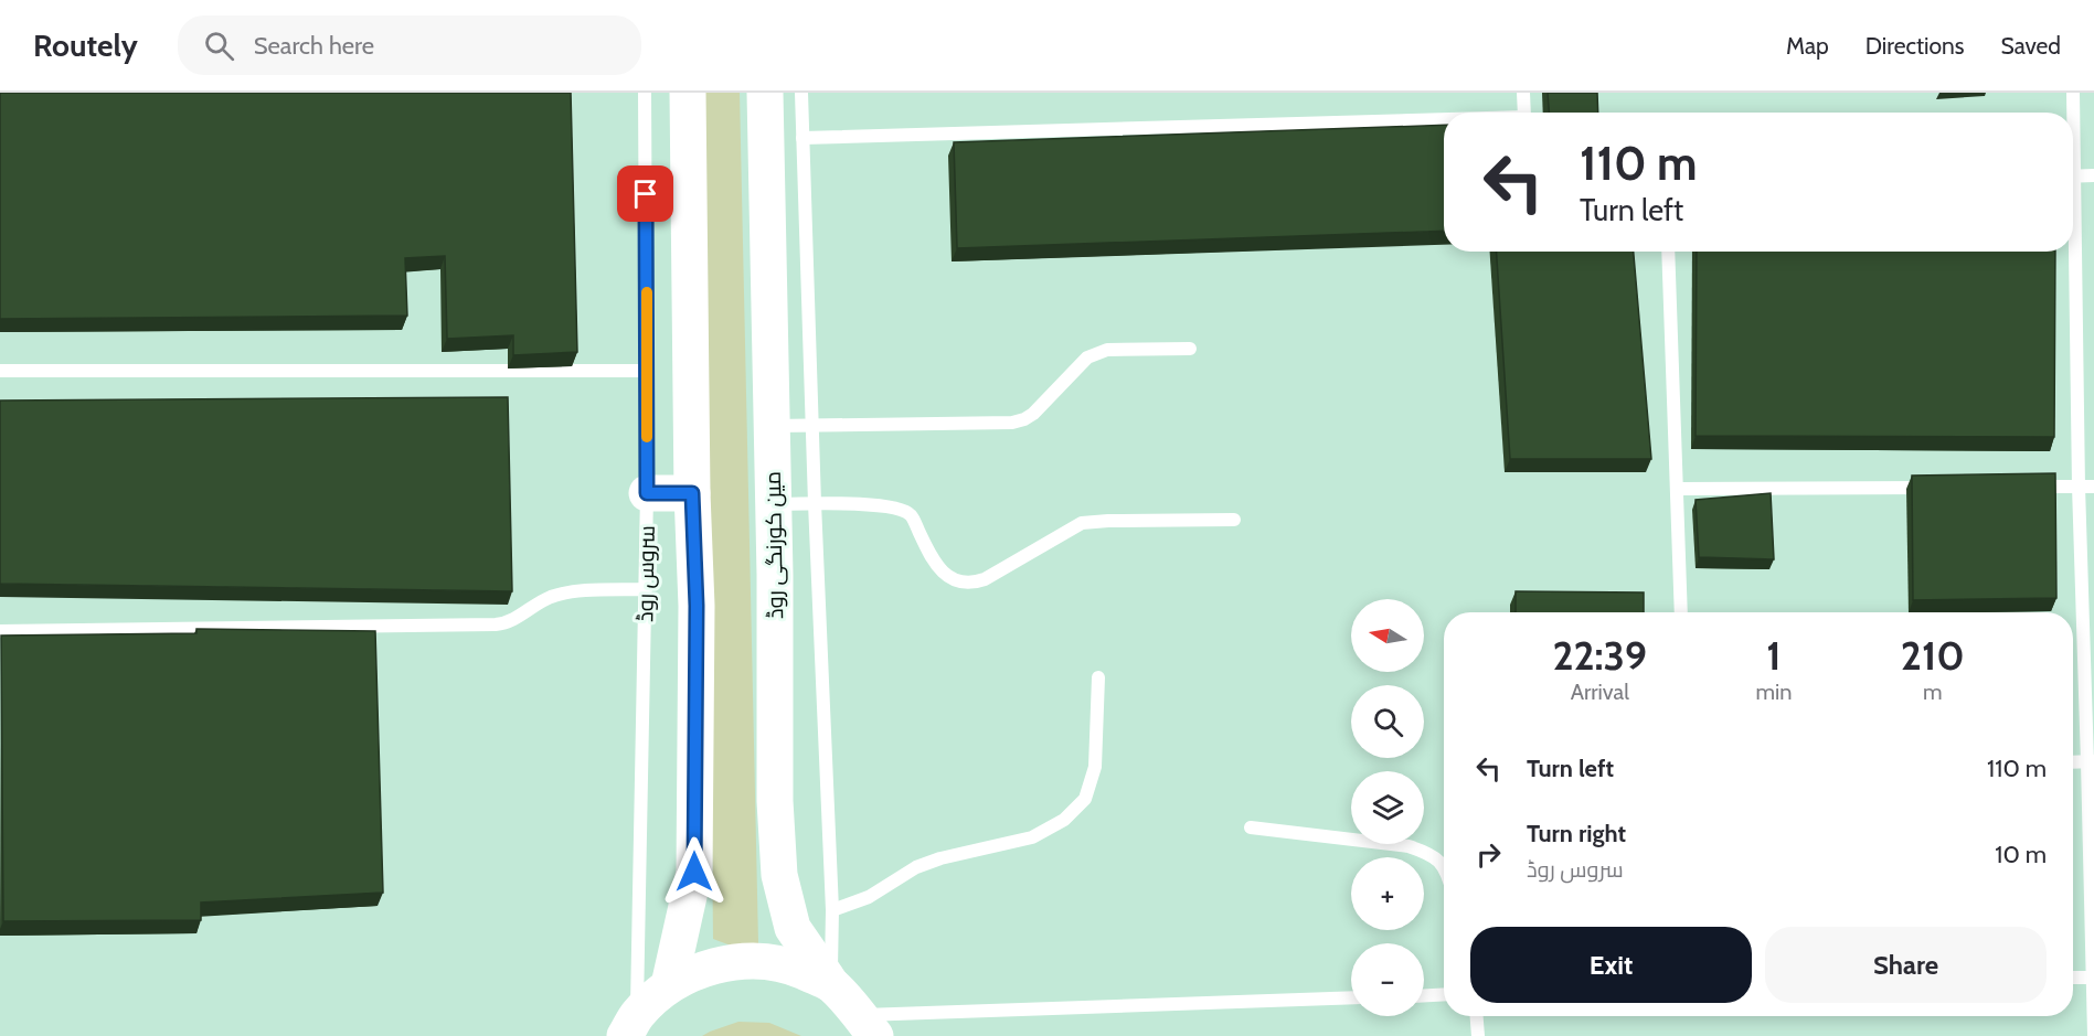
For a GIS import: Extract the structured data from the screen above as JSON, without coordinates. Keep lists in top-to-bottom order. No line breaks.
{"streets":{"main road":["مین کورنگی روڈ"],"lane":["سروس روڈ"]},"north":"left","page":{"header":"Routely","search":"Search here","nav":["Map","Directions","Saved"],"turn":["110 m","Turn left"],"map_buttons":["+","−"],"eta":["22:39","Arrival","1","min","210","m"],"list":[{"name":"Turn left","value":"110 m"},{"name":"Turn right","note":"سروس روڈ","value":"10 m"}],"buttons":["Exit","Share"]}}
